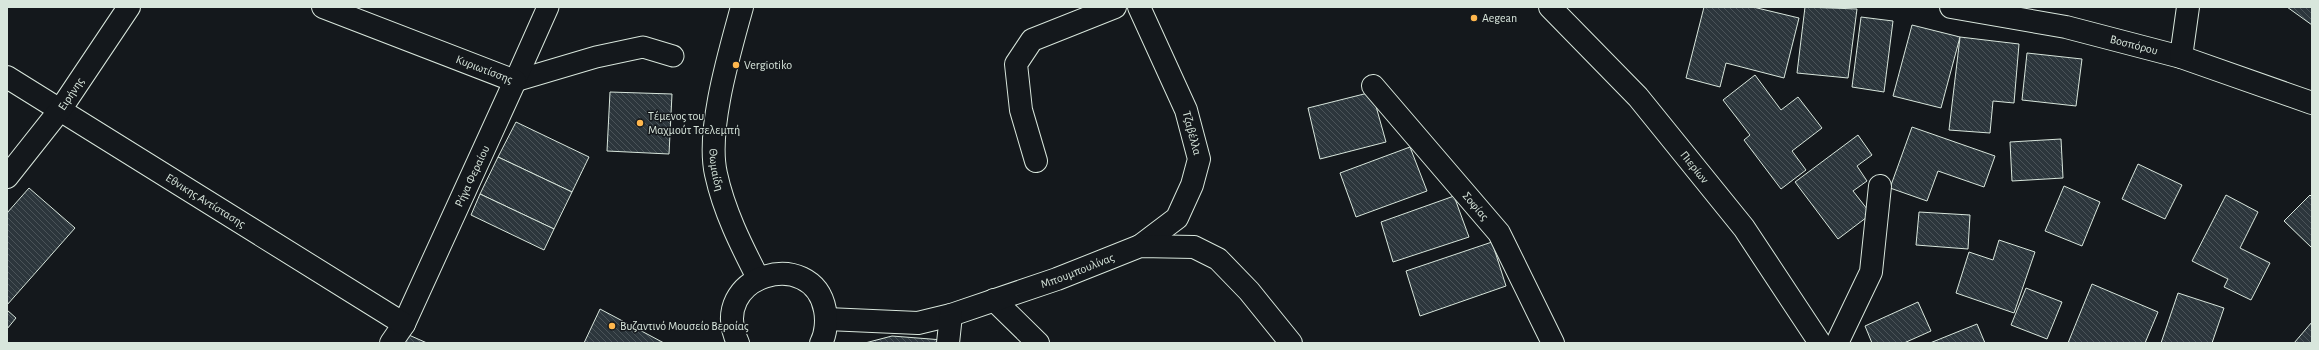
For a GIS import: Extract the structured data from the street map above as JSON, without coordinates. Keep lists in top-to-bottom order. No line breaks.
{"streets":{"street":["Βοσπόρου","Κυριωτίσσης","Ειρήνης","Τζαβέλλα","Πιερίων","Θωμαίδη","Ρήγα Φεραίου","Εθνικης Αντίστασης","Σοφίας","Μπουμπουλίνας"]},"crossings":[["Κυριωτίσσης","Ρήγα Φεραίου"],["Ειρήνης","Εθνικης Αντίστασης"],["Τζαβέλλα","Μπουμπουλίνας"],["Ρήγα Φεραίου","Εθνικης Αντίστασης"]],"places":["Aegean","Vergiotiko","Τέμενος του Μαχμούτ Τσελεμπή","Βυζαντινό Μουσείο Βεροίας"]}
